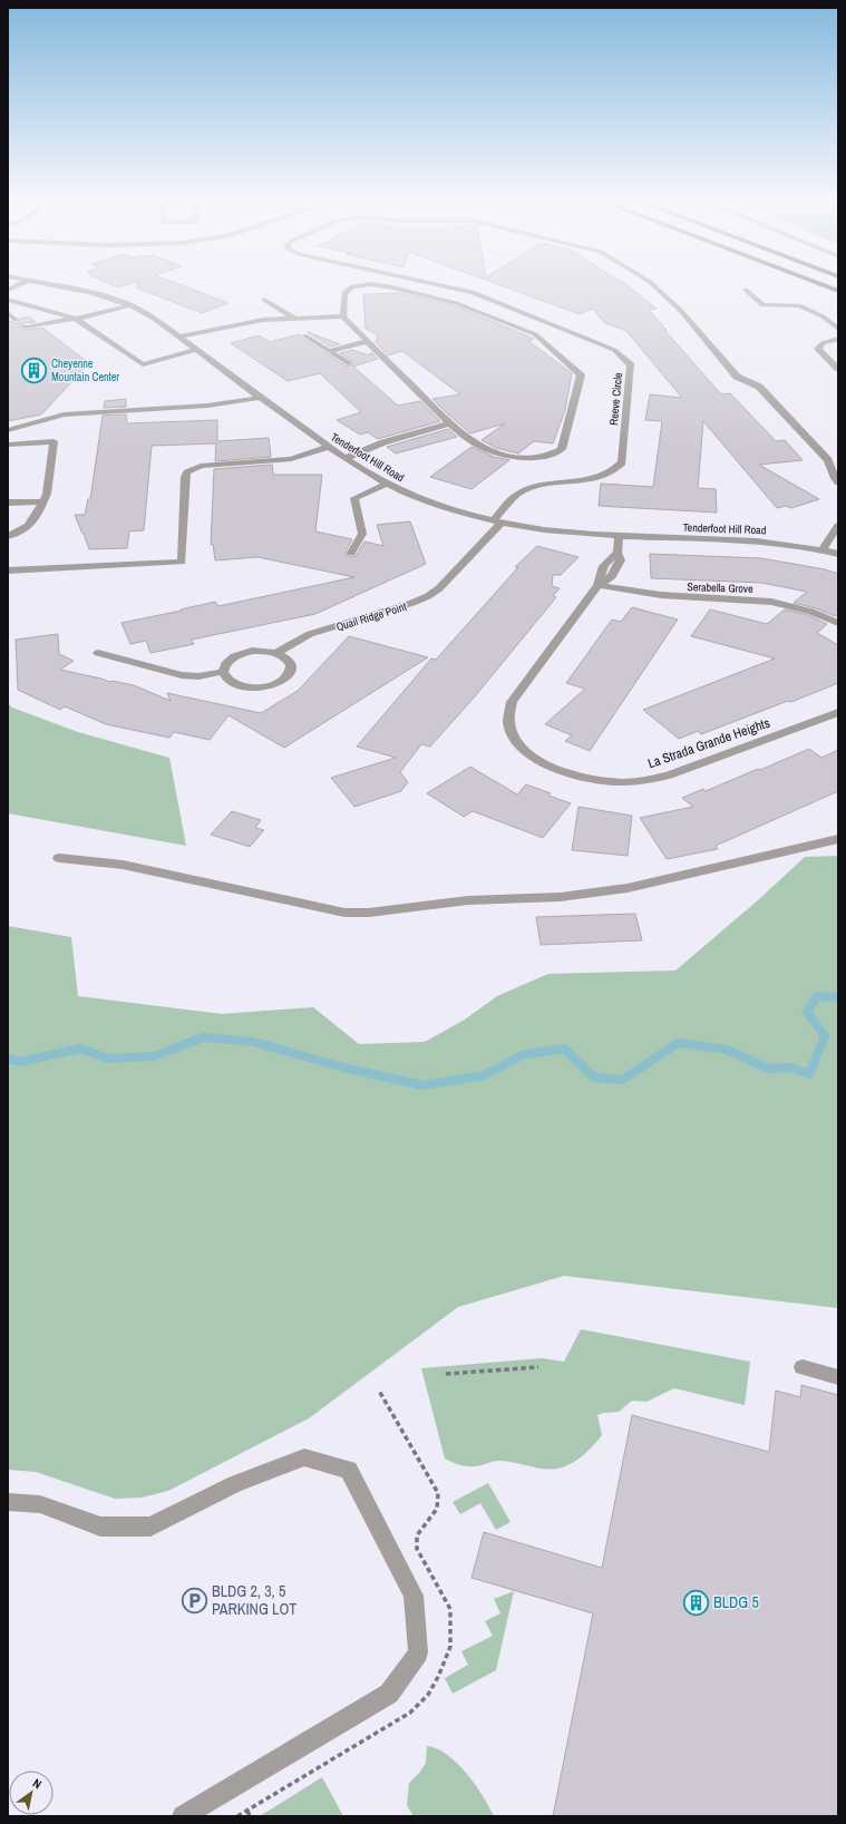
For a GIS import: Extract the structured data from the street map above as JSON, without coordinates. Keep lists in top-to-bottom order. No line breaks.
{"streets":{"street":["Reeve Circle","Tenderfoot Hill Road","Serabella Grove","Quail Ridge Point","La Strada Grande Heights"]},"crossings":[["Reeve Circle","Tenderfoot Hill Road"],["Reeve Circle","Quail Ridge Point"],["Tenderfoot Hill Road","Quail Ridge Point"],["Tenderfoot Hill Road","La Strada Grande Heights"],["Serabella Grove","La Strada Grande Heights"]],"places":{"building":["Cheyenne Mountain Center","BLDG 5"],"parking":["BLDG 2, 3, 5 PARKING LOT"]},"north":"top right"}
